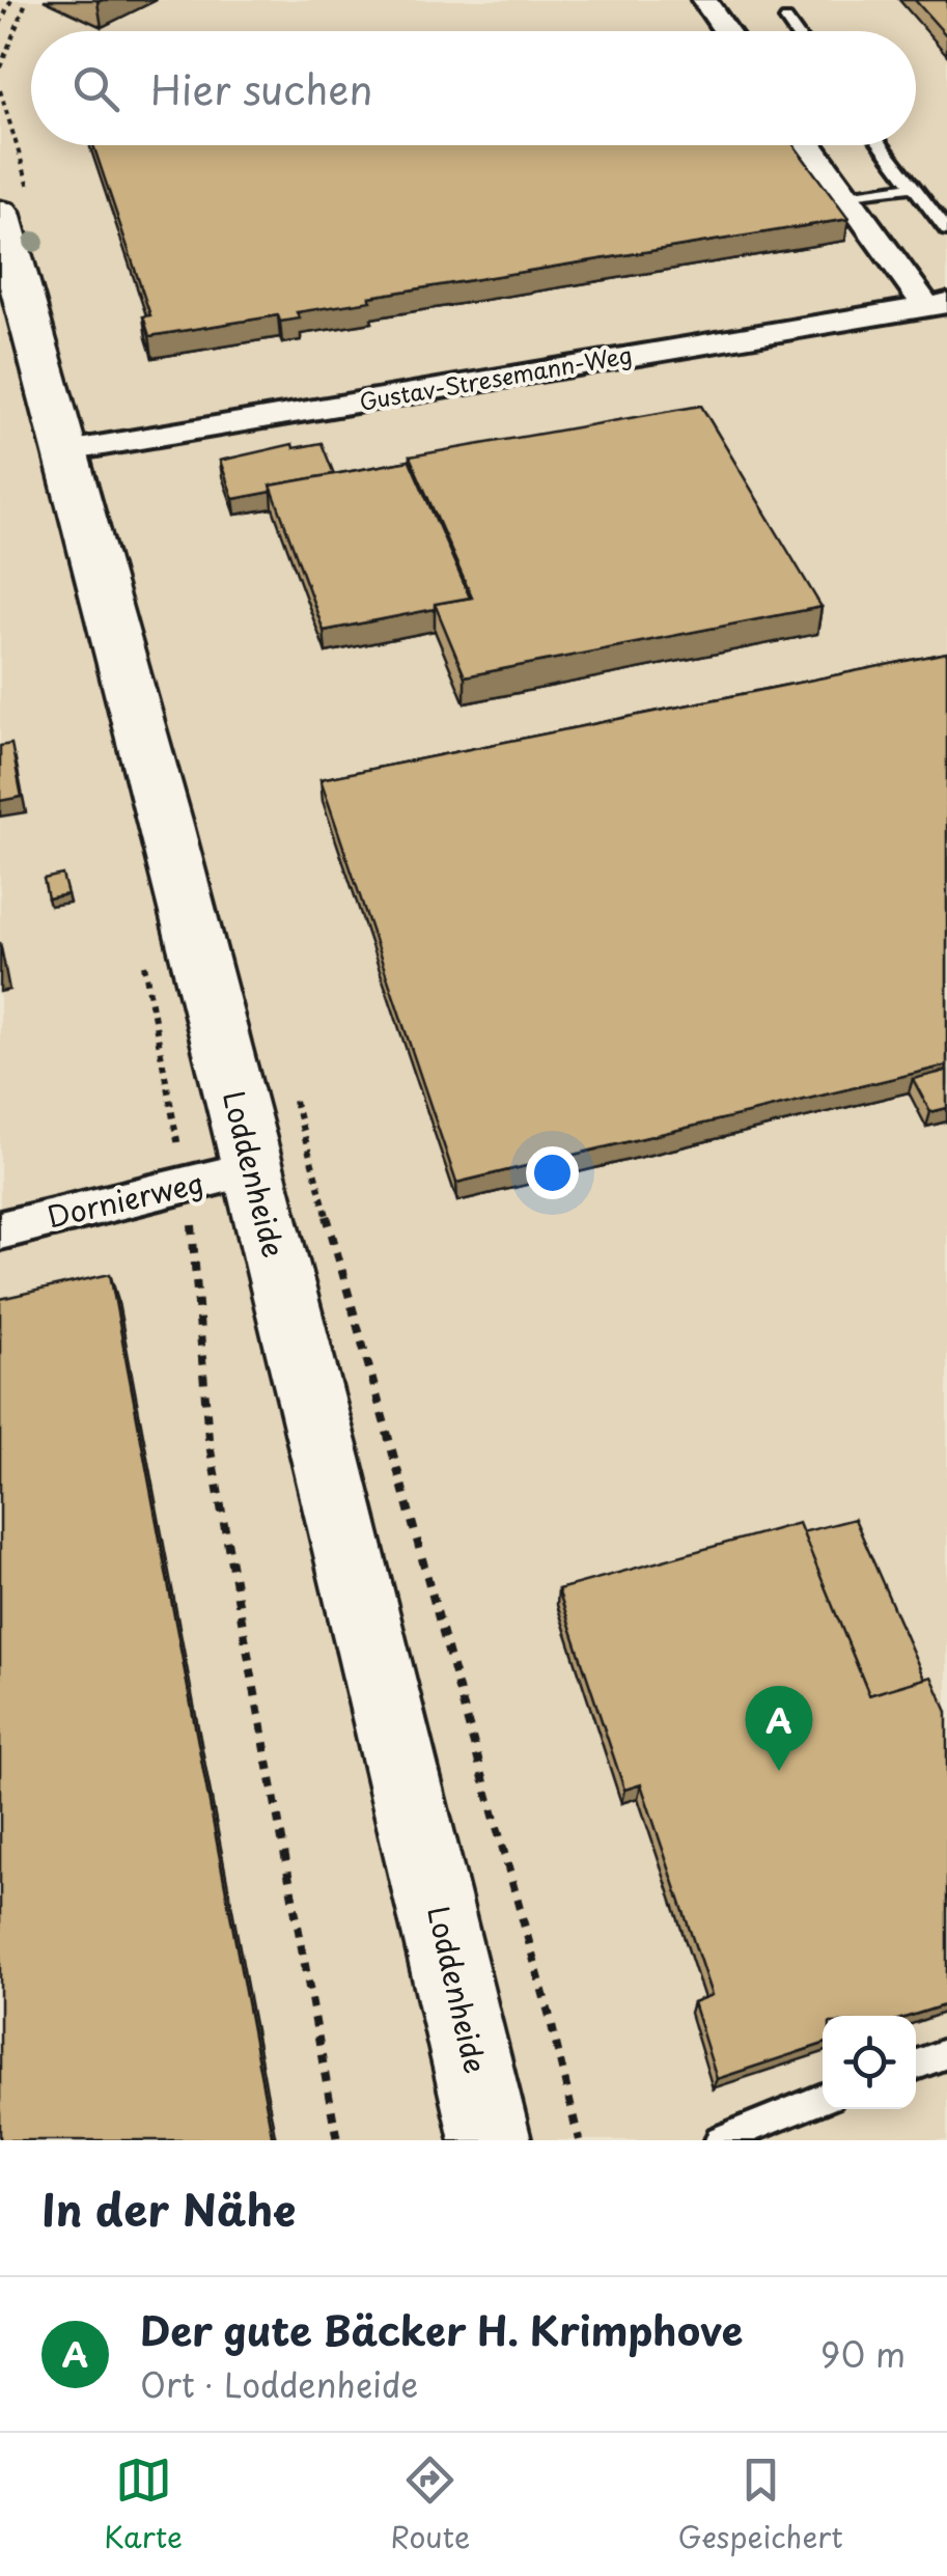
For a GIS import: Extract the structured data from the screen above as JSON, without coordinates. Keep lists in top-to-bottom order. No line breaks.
{"streets":{"street":["Gustav-Stresemann-Weg","Loddenheide","Dornierweg"]},"crossings":[["Gustav-Stresemann-Weg","Loddenheide"],["Loddenheide","Dornierweg"]],"page":{"search":"Hier suchen","pins":"A","heading":"In der Nähe","list":[{"mark":"A","name":"Der gute Bäcker H. Krimphove","note":"Ort · Loddenheide","value":"90 m"}],"nav":["Karte","Route","Gespeichert"]}}
